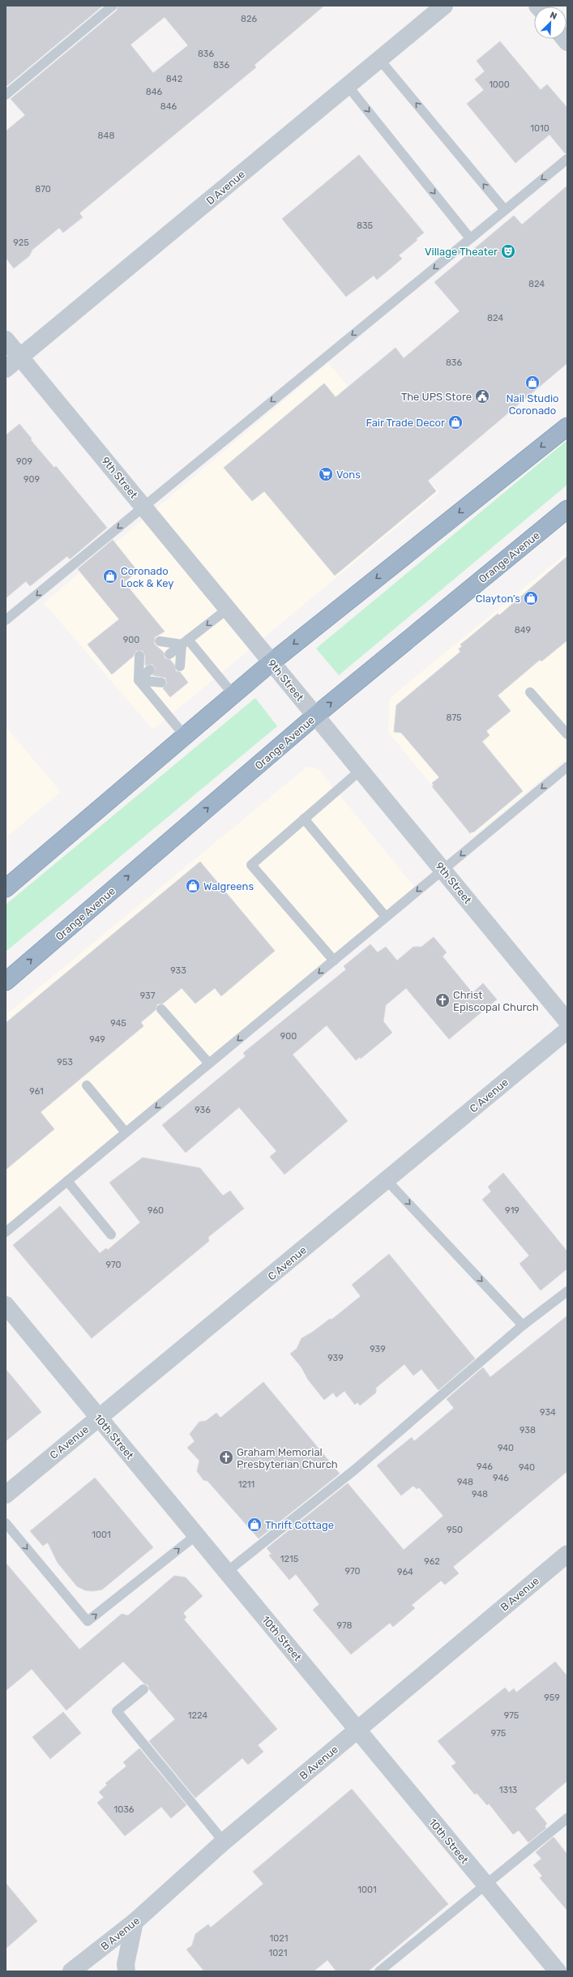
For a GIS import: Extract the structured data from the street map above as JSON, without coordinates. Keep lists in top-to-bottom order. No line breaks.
{"streets":{"highway":["Orange Avenue"],"street":["D Avenue","9th Street","C Avenue","10th Street","B Avenue"]},"crossings":[["D Avenue","9th Street"],["9th Street","Orange Avenue"],["C Avenue","10th Street"],["10th Street","B Avenue"]],"places":{"theatre":["Village Theater"],"shop":["Nail Studio Coronado","Fair Trade Decor","Coronado Lock & Key","Clayton’s","Walgreens","Thrift Cottage"],"public building":["The UPS Store"],"supermarket":["Vons"],"church":["Christ Episcopal Church","Graham Memorial Presbyterian Church"]},"house_numbers":["826","836","836","842","1000","846","846","1010","848","870","835","925","824","824","836","909","909","849","900","875","933","937","945","900","949","953","961","936","960","919","970","939","939","934","938","940","946","940","946","948","1211","948","950","1001","1215","962","970","964","978","959","1224","975","975","1313","1036","1001","1021","1021"],"north":"top right"}
